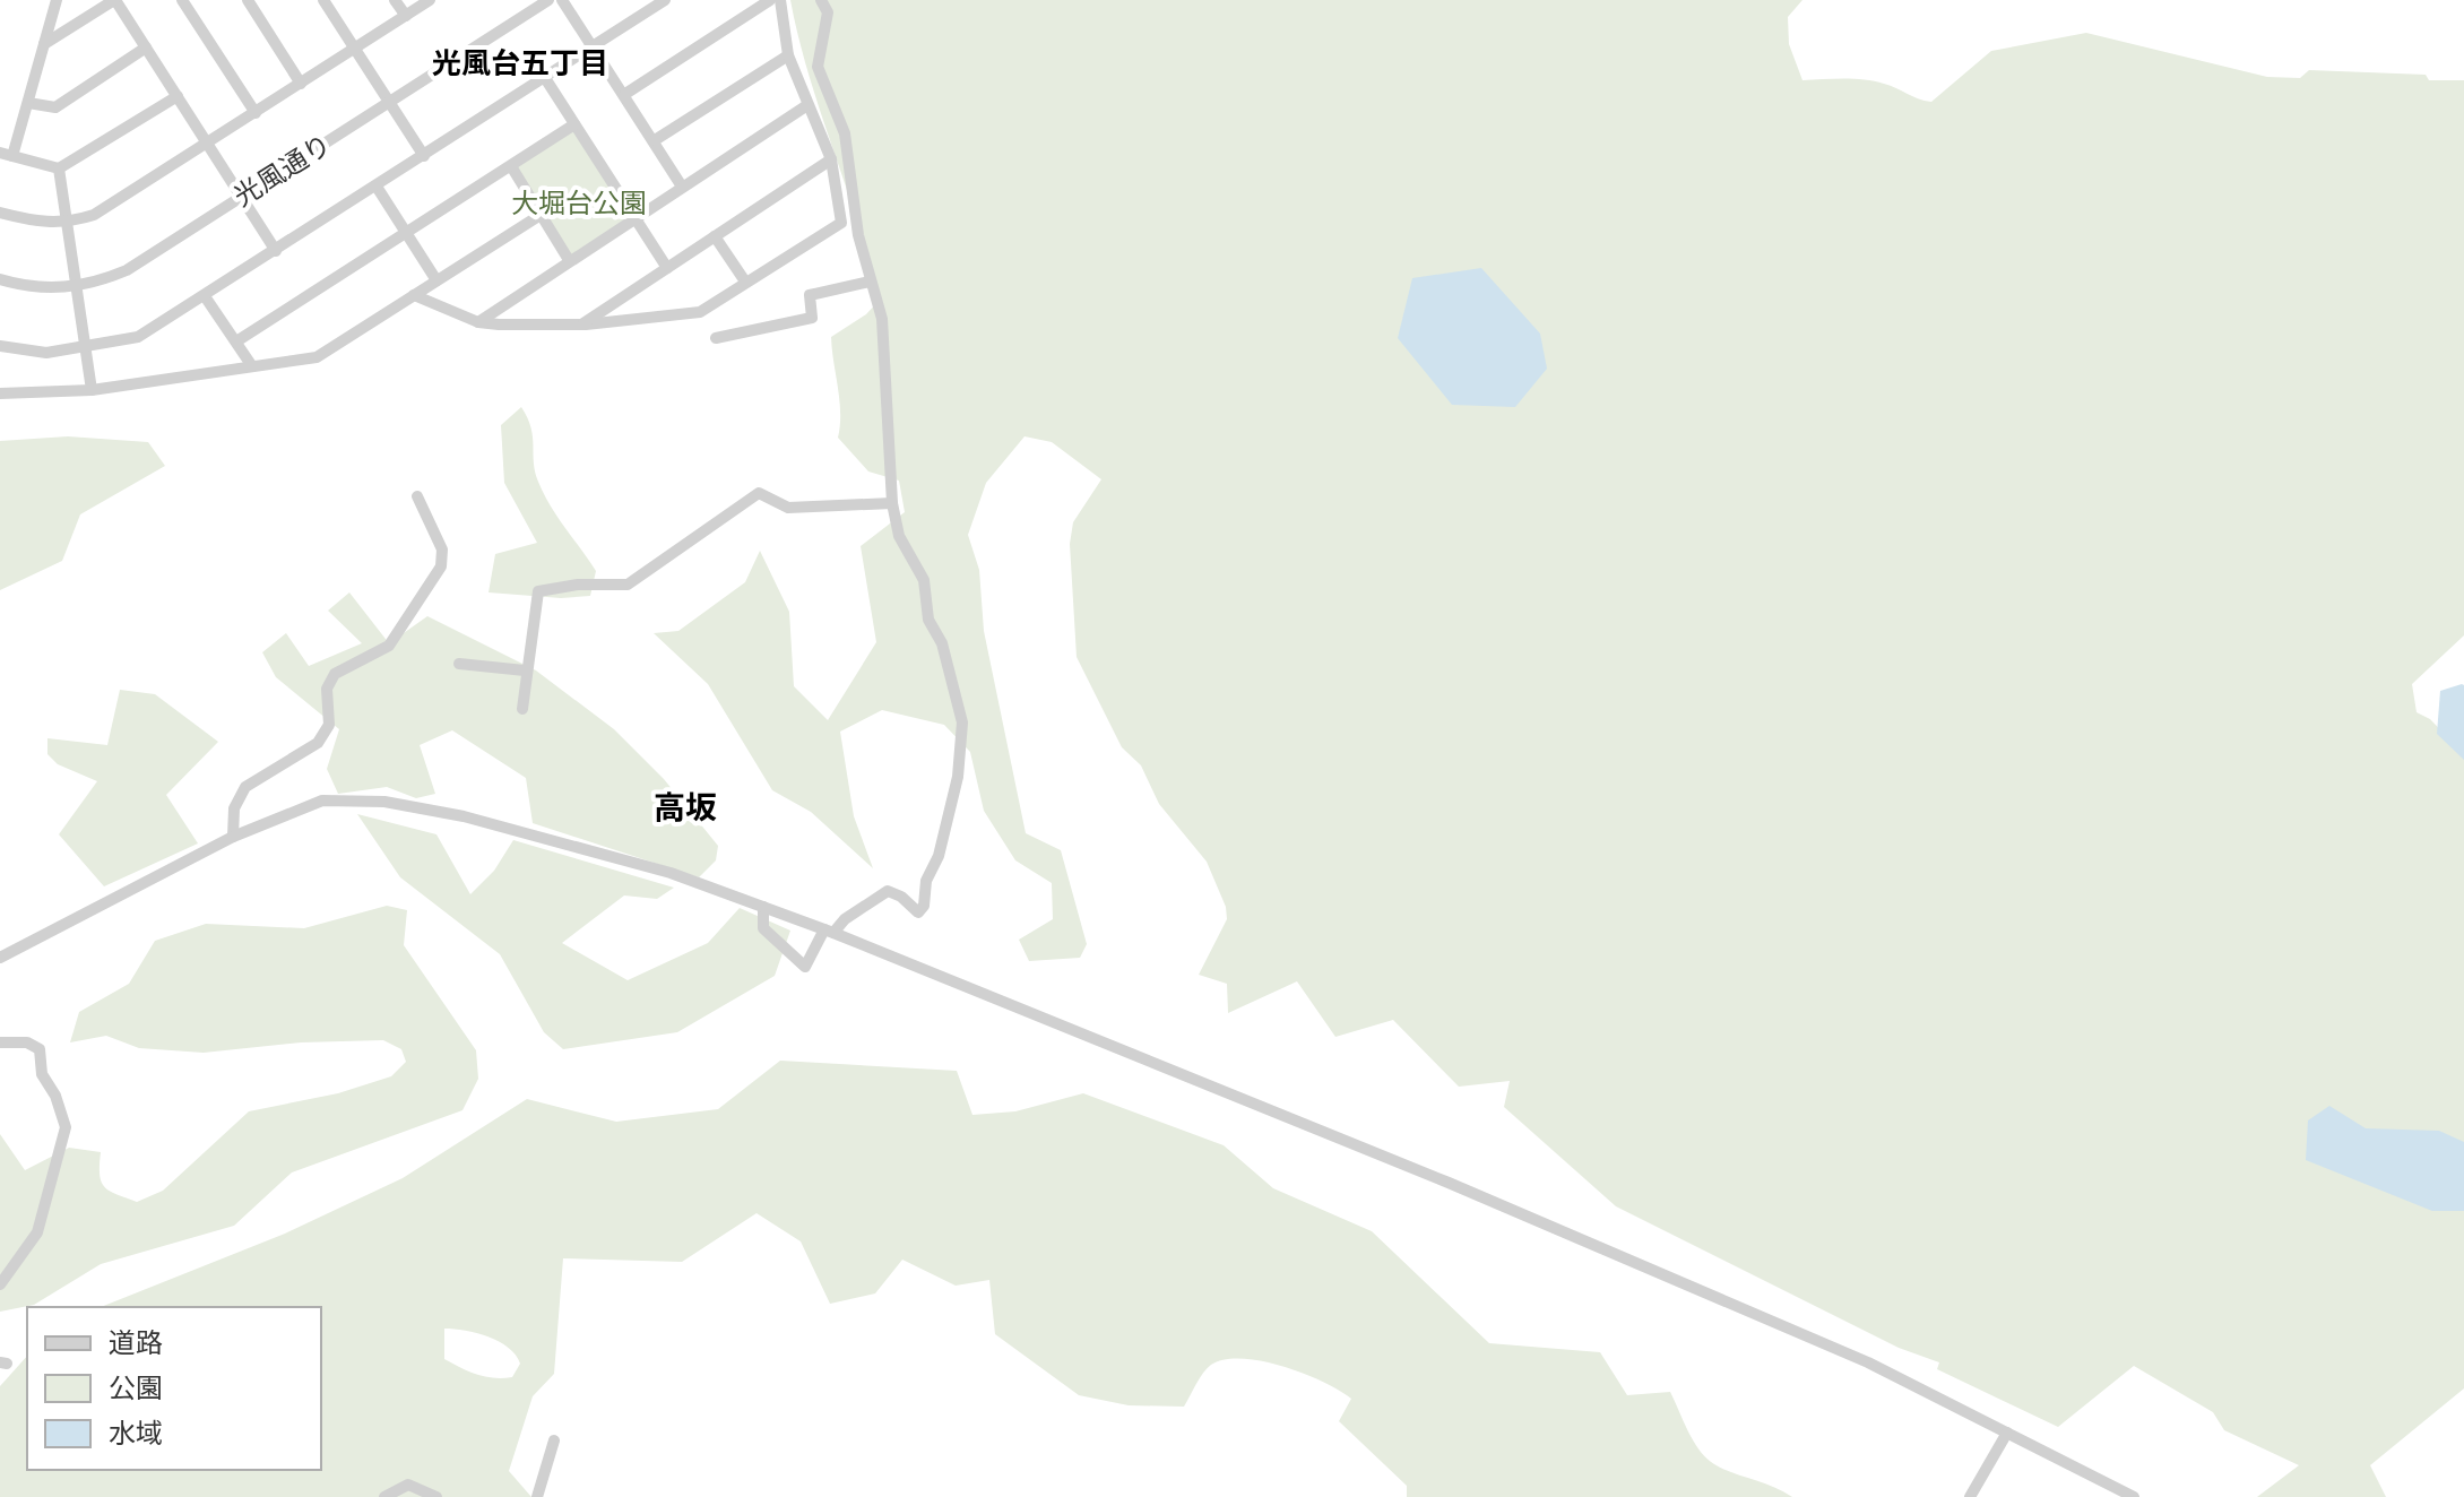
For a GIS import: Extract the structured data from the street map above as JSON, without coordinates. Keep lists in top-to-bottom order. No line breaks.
{"streets":{"street":["光風通り"]},"districts":["光風台五丁目","高坂"],"parks":["大堀台公園"],"legend":["道路","公園","水域"]}
